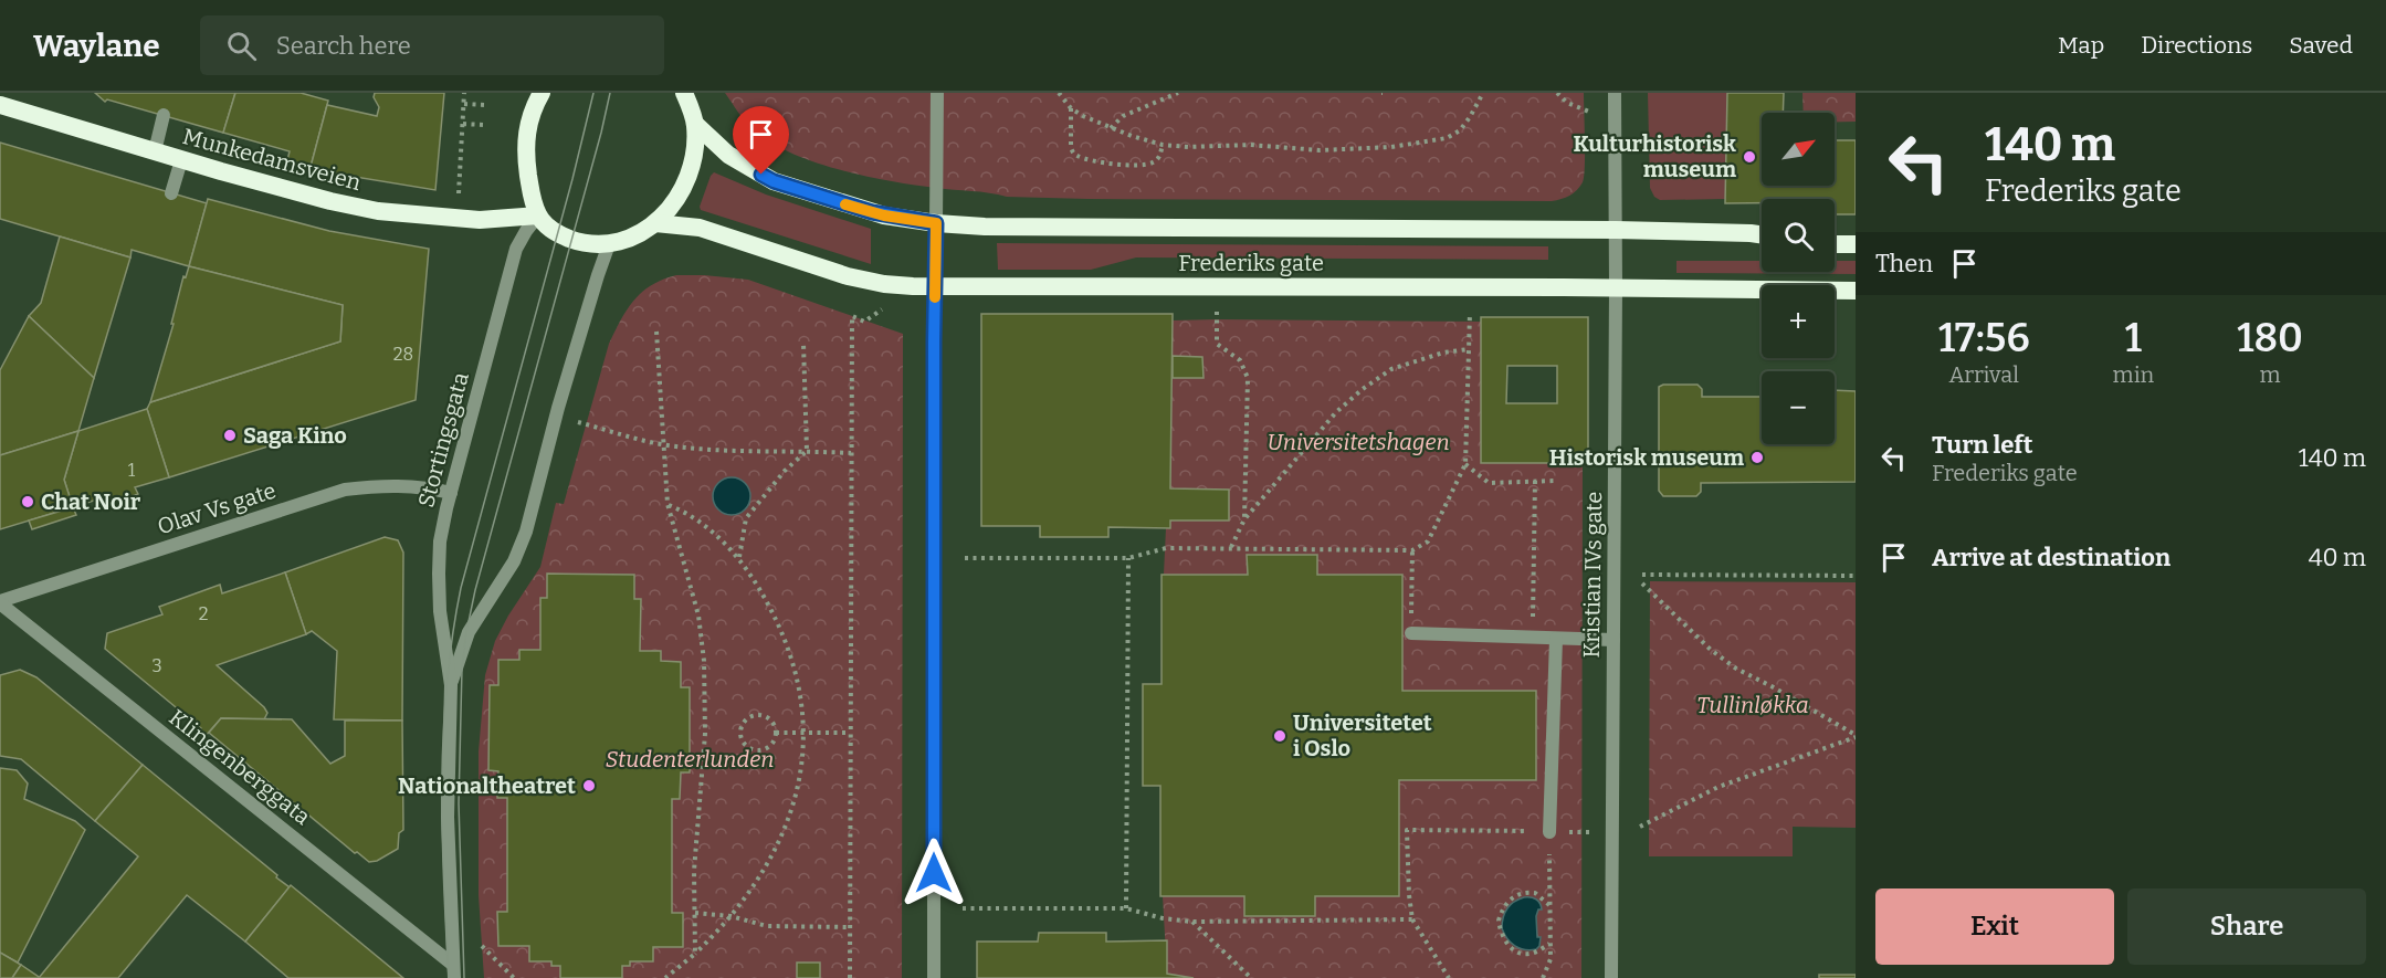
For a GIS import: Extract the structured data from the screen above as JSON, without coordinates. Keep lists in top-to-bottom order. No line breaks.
{"streets":{"highway":["Munkedamsveien","Frederiks gate"],"street":["Stortingsgata","Olav Vs gate","Kristian IVs gate","Klingenberggata"]},"crossings":[["Munkedamsveien","Stortingsgata"],["Frederiks gate","Kristian IVs gate"],["Stortingsgata","Olav Vs gate"],["Stortingsgata","Klingenberggata"],["Olav Vs gate","Klingenberggata"]],"parks":["Universitetshagen","Tullinløkka","Studenterlunden"],"places":["Kulturhistorisk museum","Saga Kino","Historisk museum","Chat Noir","Universitetet i Oslo","Nationaltheatret"],"house_numbers":["28","1","2","3"],"north":"top right","page":{"header":"Waylane","search":"Search here","nav":["Map","Directions","Saved"],"turn":["140 m","Frederiks gate"],"map_buttons":["+","−"],"then":"Then","eta":["17:56","Arrival","1","min","180","m"],"list":[{"name":"Turn left","note":"Frederiks gate","value":"140 m"},{"name":"Arrive at destination","value":"40 m"}],"buttons":["Exit","Share"]}}
